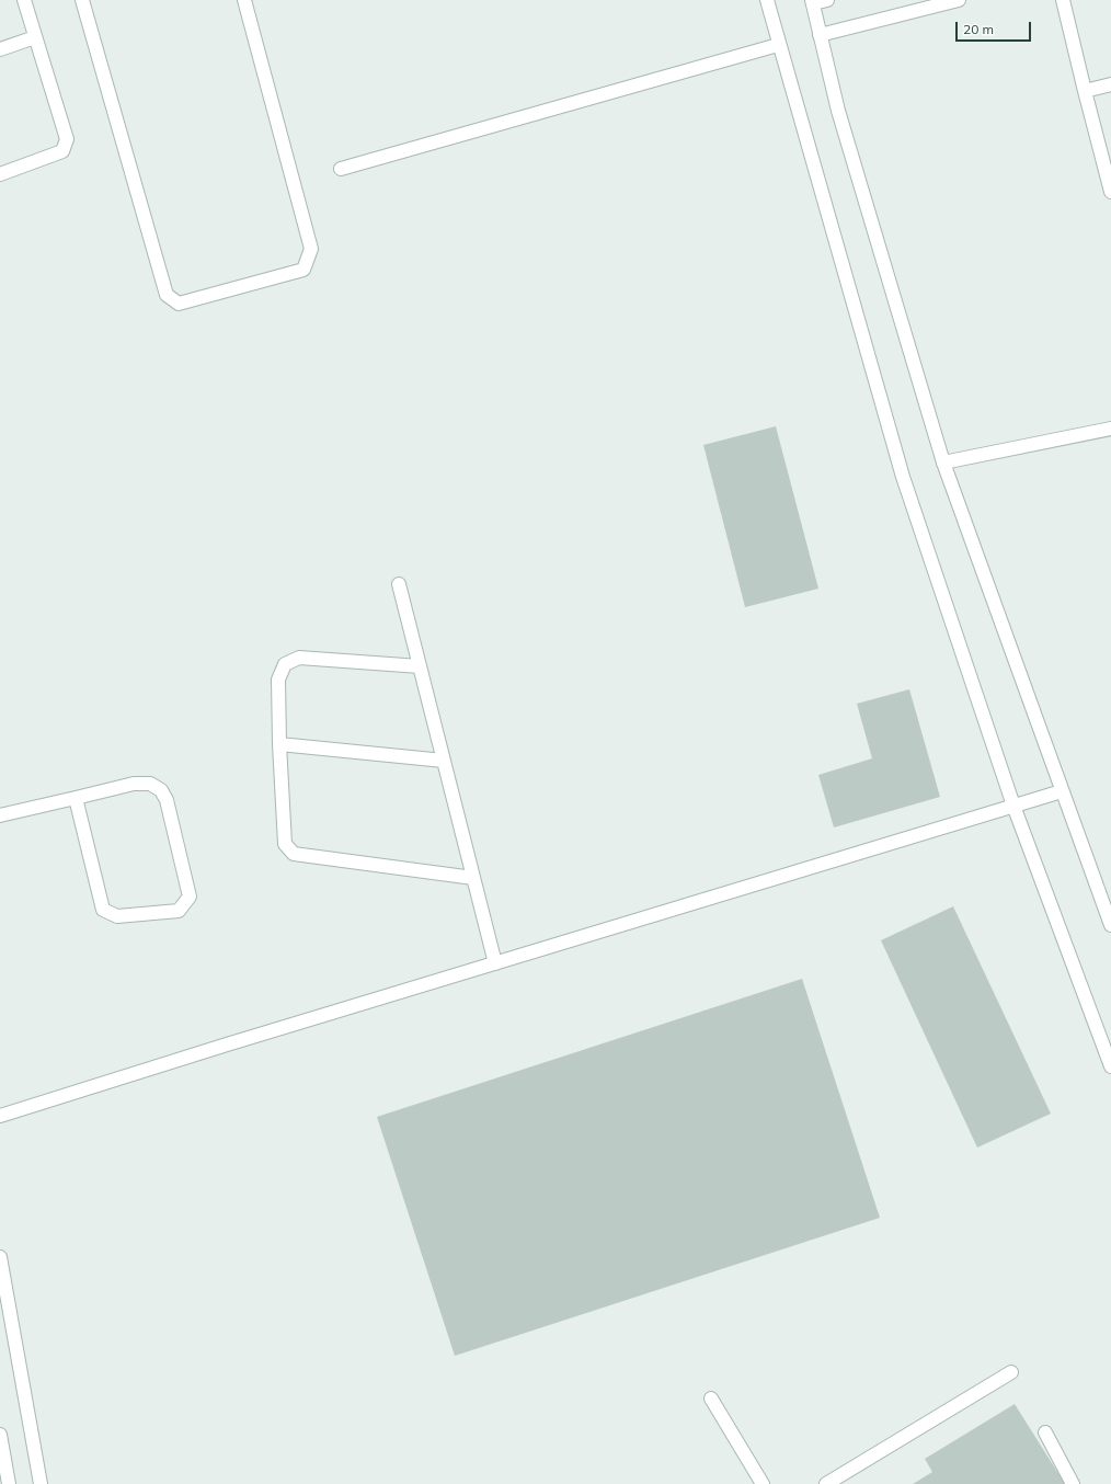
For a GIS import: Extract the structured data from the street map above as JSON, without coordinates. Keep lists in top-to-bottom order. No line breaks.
{"scale_bar":"20 m"}
